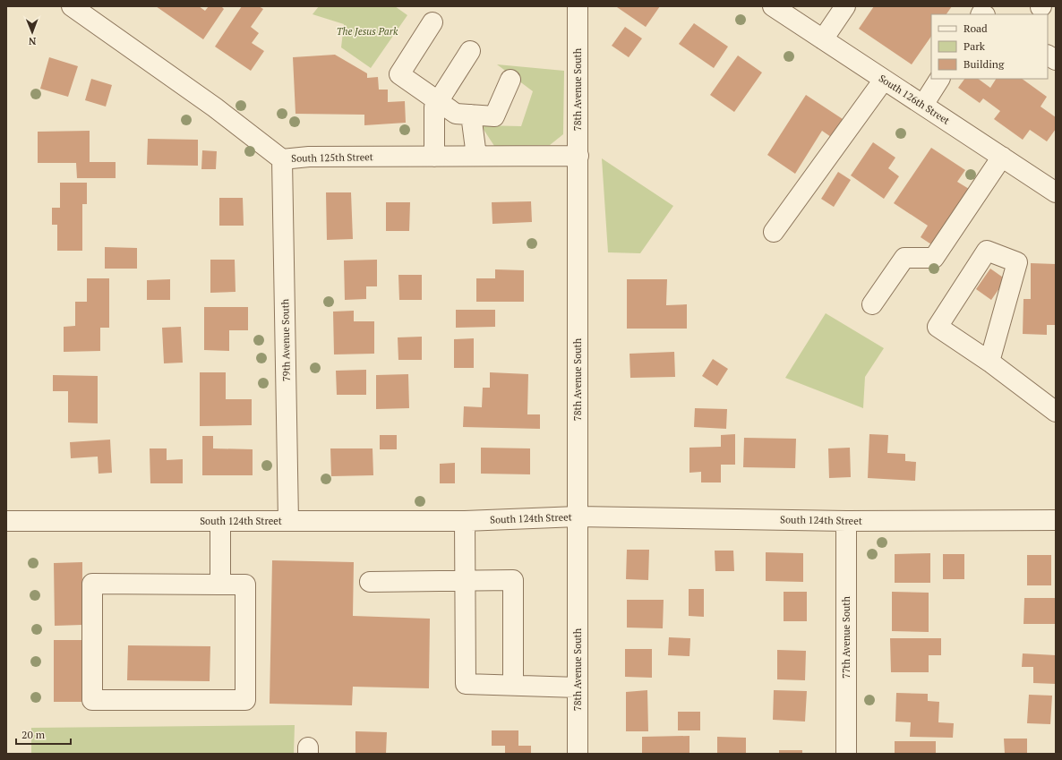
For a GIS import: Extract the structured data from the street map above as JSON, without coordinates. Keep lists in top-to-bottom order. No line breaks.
{"streets":{"street":["78th Avenue South","South 126th Street","South 125th Street","79th Avenue South","South 124th Street","77th Avenue South"]},"crossings":[["78th Avenue South","South 125th Street"],["78th Avenue South","South 124th Street"],["South 125th Street","79th Avenue South"],["79th Avenue South","South 124th Street"],["South 124th Street","77th Avenue South"]],"parks":["The Jesus Park"],"legend":["Road","Park","Building"],"scale_bar":"20 m","north":"bottom"}
